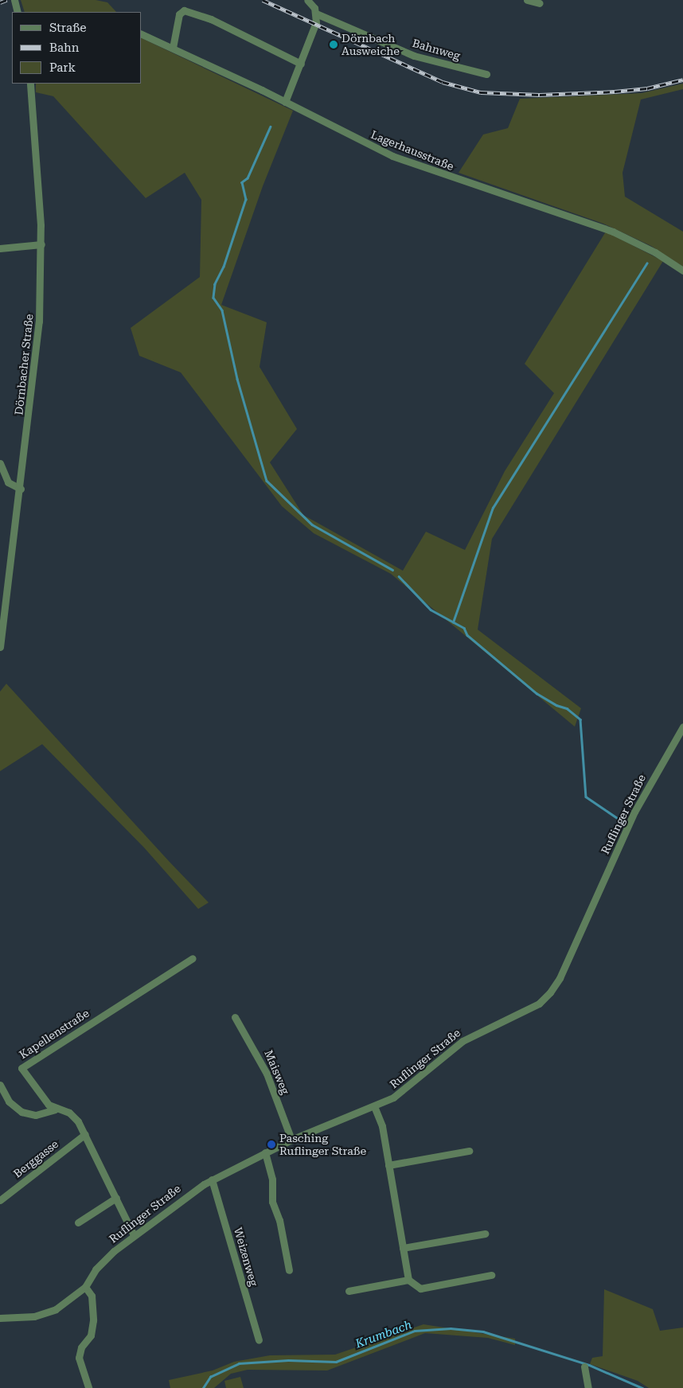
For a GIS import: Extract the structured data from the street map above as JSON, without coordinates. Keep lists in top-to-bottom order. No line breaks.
{"streets":{"street":["Bahnweg","Lagerhausstraße","Dörnbacher Straße","Ruflinger Straße","Kapellenstraße","Maisweg","Berggasse","Weizenweg"]},"crossings":[["Ruflinger Straße","Kapellenstraße"],["Ruflinger Straße","Maisweg"],["Ruflinger Straße","Weizenweg"],["Kapellenstraße","Berggasse"]],"water":["Krumbach"],"places":["Dörnbach Ausweiche","Pasching Ruflinger Straße"],"legend":["Straße","Bahn","Park"]}
